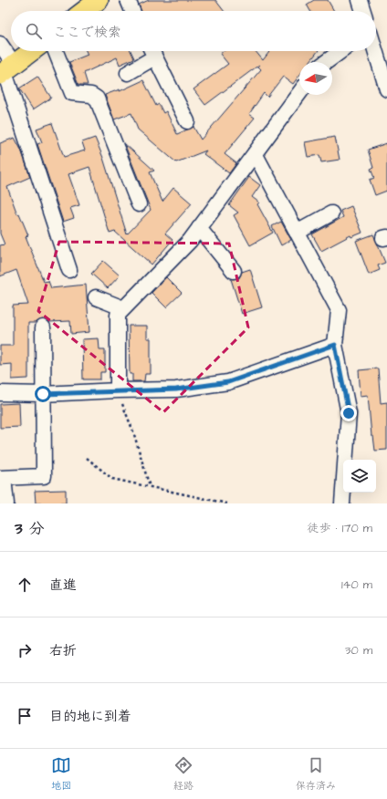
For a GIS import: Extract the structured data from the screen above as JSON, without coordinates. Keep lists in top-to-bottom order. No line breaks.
{"north":"left","page":{"search":"ここで検索","heading":["3 分","徒歩 · 170 m"],"list":[["直進","140 m"],["右折","30 m"],"目的地に到着"],"nav":["地図","経路","保存済み"]}}
